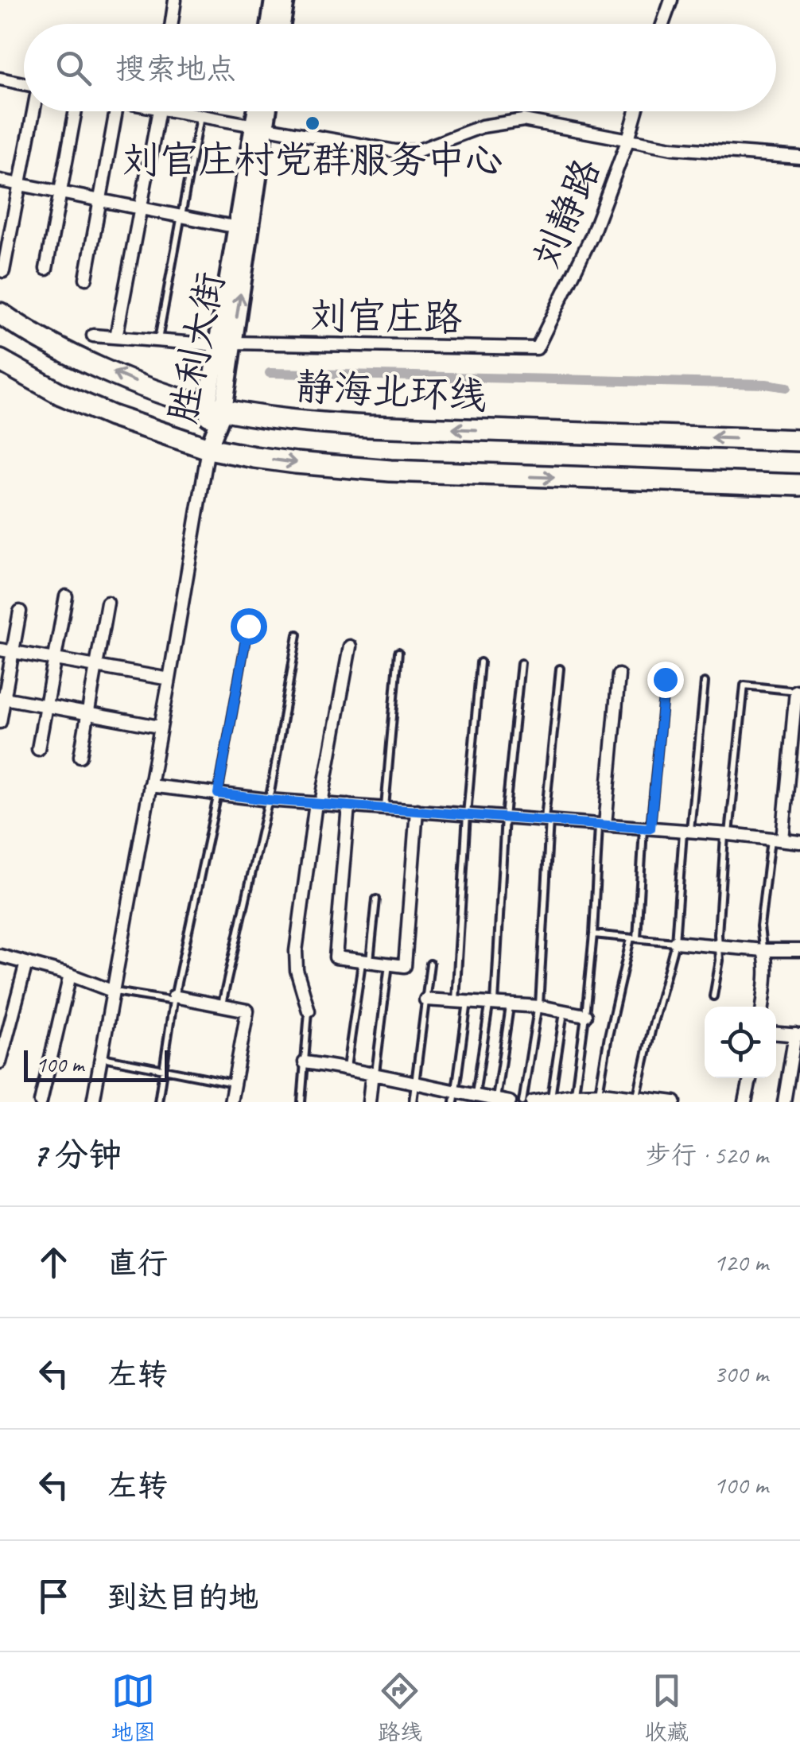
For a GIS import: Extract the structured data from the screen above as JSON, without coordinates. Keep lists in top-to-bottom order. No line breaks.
{"streets":{"highway":["静海北环线"],"main road":["胜利大街"],"street":["刘静路","刘官庄路"]},"crossings":[["刘静路","刘官庄路"],["刘官庄路","胜利大街"],["胜利大街","静海北环线"]],"places":["刘官庄村党群服务中心"],"scale_bar":"100 m","page":{"search":"搜索地点","scale":"100 m","heading":["7 分钟","步行 · 520 m"],"list":[["直行","120 m"],["左转","300 m"],["左转","100 m"],"到达目的地"],"nav":["地图","路线","收藏"]}}
